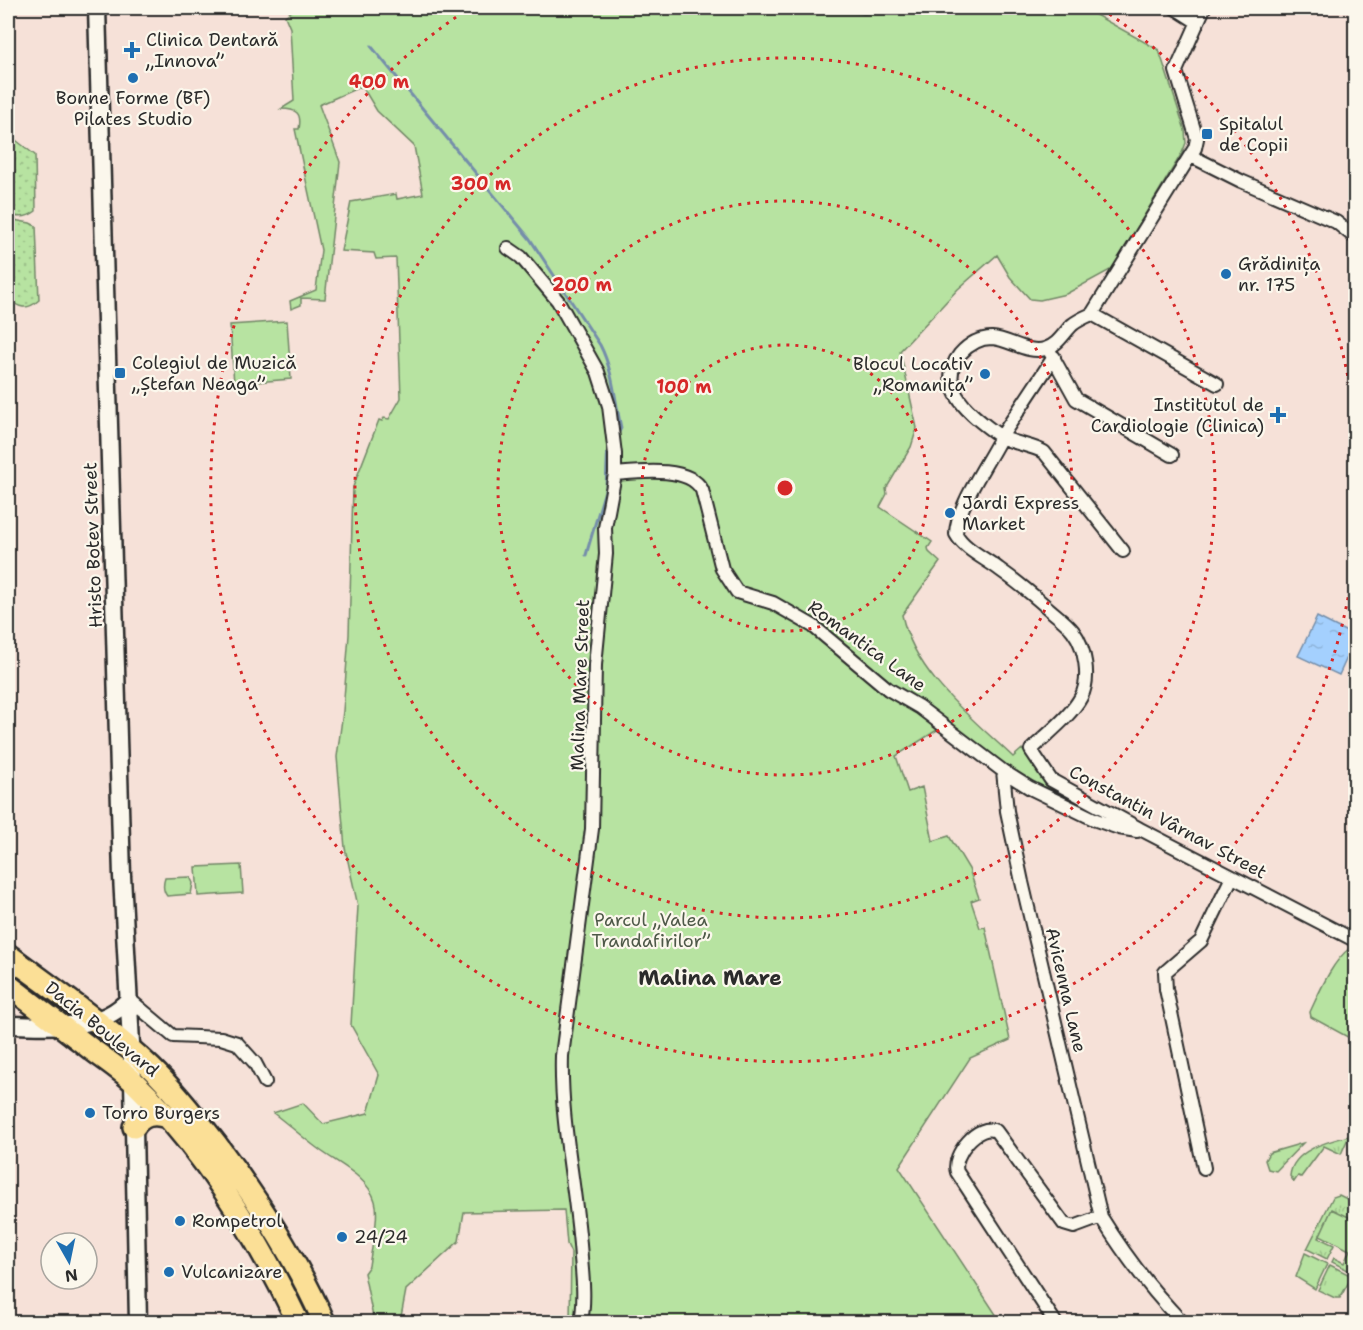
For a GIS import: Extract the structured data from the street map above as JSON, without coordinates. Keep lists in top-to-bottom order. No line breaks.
{"streets":{"highway":["Dacia Boulevard"],"main road":["Hristo Botev Street"],"street":["Romantica Lane","Malina Mare Street","Constantin Vârnav Street","Avicenna Lane"]},"crossings":[["Hristo Botev Street","Dacia Boulevard"],["Romantica Lane","Malina Mare Street"],["Romantica Lane","Constantin Vârnav Street"],["Romantica Lane","Avicenna Lane"]],"districts":["Malina Mare"],"parks":["Parcul „Valea Trandafirilor”"],"places":{"health":["Clinica Dentară „Innova”","Institutul de Cardiologie (Clinica)"],"other":["Bonne Forme (BF) Pilates Studio","Grădinița nr. 175","Blocul Locativ „Romanița”","Jardi Express Market","Torro Burgers","Rompetrol","24/24","Vulcanizare"],"transit":["Spitalul de Copii","Colegiul de Muzică „Ștefan Neaga”"]},"north":"bottom","rings":["400 m","300 m","200 m","100 m"]}
